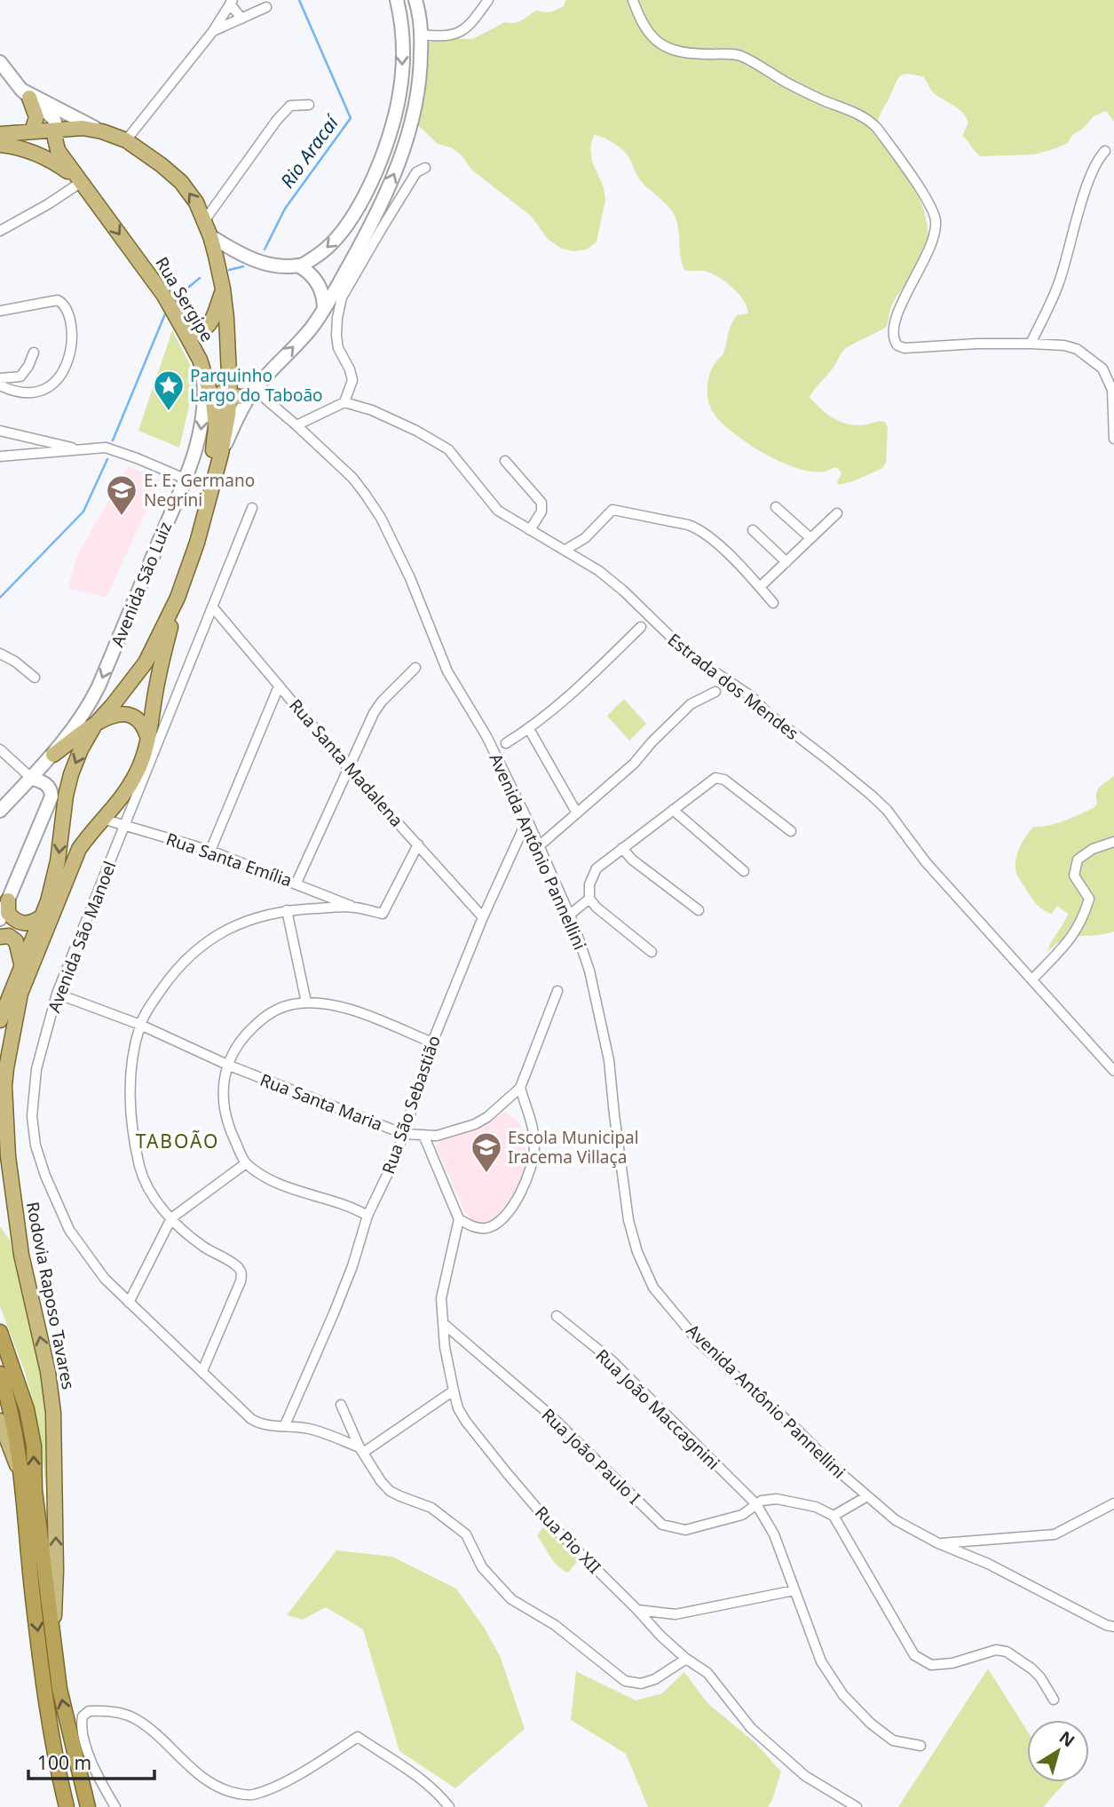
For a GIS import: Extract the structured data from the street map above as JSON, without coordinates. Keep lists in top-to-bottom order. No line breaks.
{"streets":{"highway":["Rodovia Raposo Tavares"],"main road":["Rua Sergipe","Avenida São Luiz"],"street":["Estrada dos Mendes","Rua Santa Madalena","Avenida Antônio Pannellini","Rua Santa Emília","Avenida São Manoel","Rua Santa Maria","Rua São Sebastião","Rua João Maccagnini","Rua João Paulo I","Rua Pio XII"]},"crossings":[["Rua Sergipe","Avenida São Luiz"],["Rua Santa Madalena","Avenida São Manoel"],["Rua Santa Madalena","Rua São Sebastião"],["Avenida Antônio Pannellini","Rua São Sebastião"],["Rua Santa Emília","Avenida São Manoel"],["Avenida São Manoel","Rua Santa Maria"],["Avenida São Manoel","Rua São Sebastião"],["Rua Santa Maria","Rua São Sebastião"],["Rua João Maccagnini","Rua João Paulo I"],["Rua João Paulo I","Rua Pio XII"]],"districts":["TABOÃO"],"water":["Rio Aracaí"],"places":{"place":["Parquinho Largo do Taboão"],"school or university":["E. E. Germano Negrini","Escola Municipal Iracema Villaça"]},"scale_bar":"100 m","north":"top right"}
